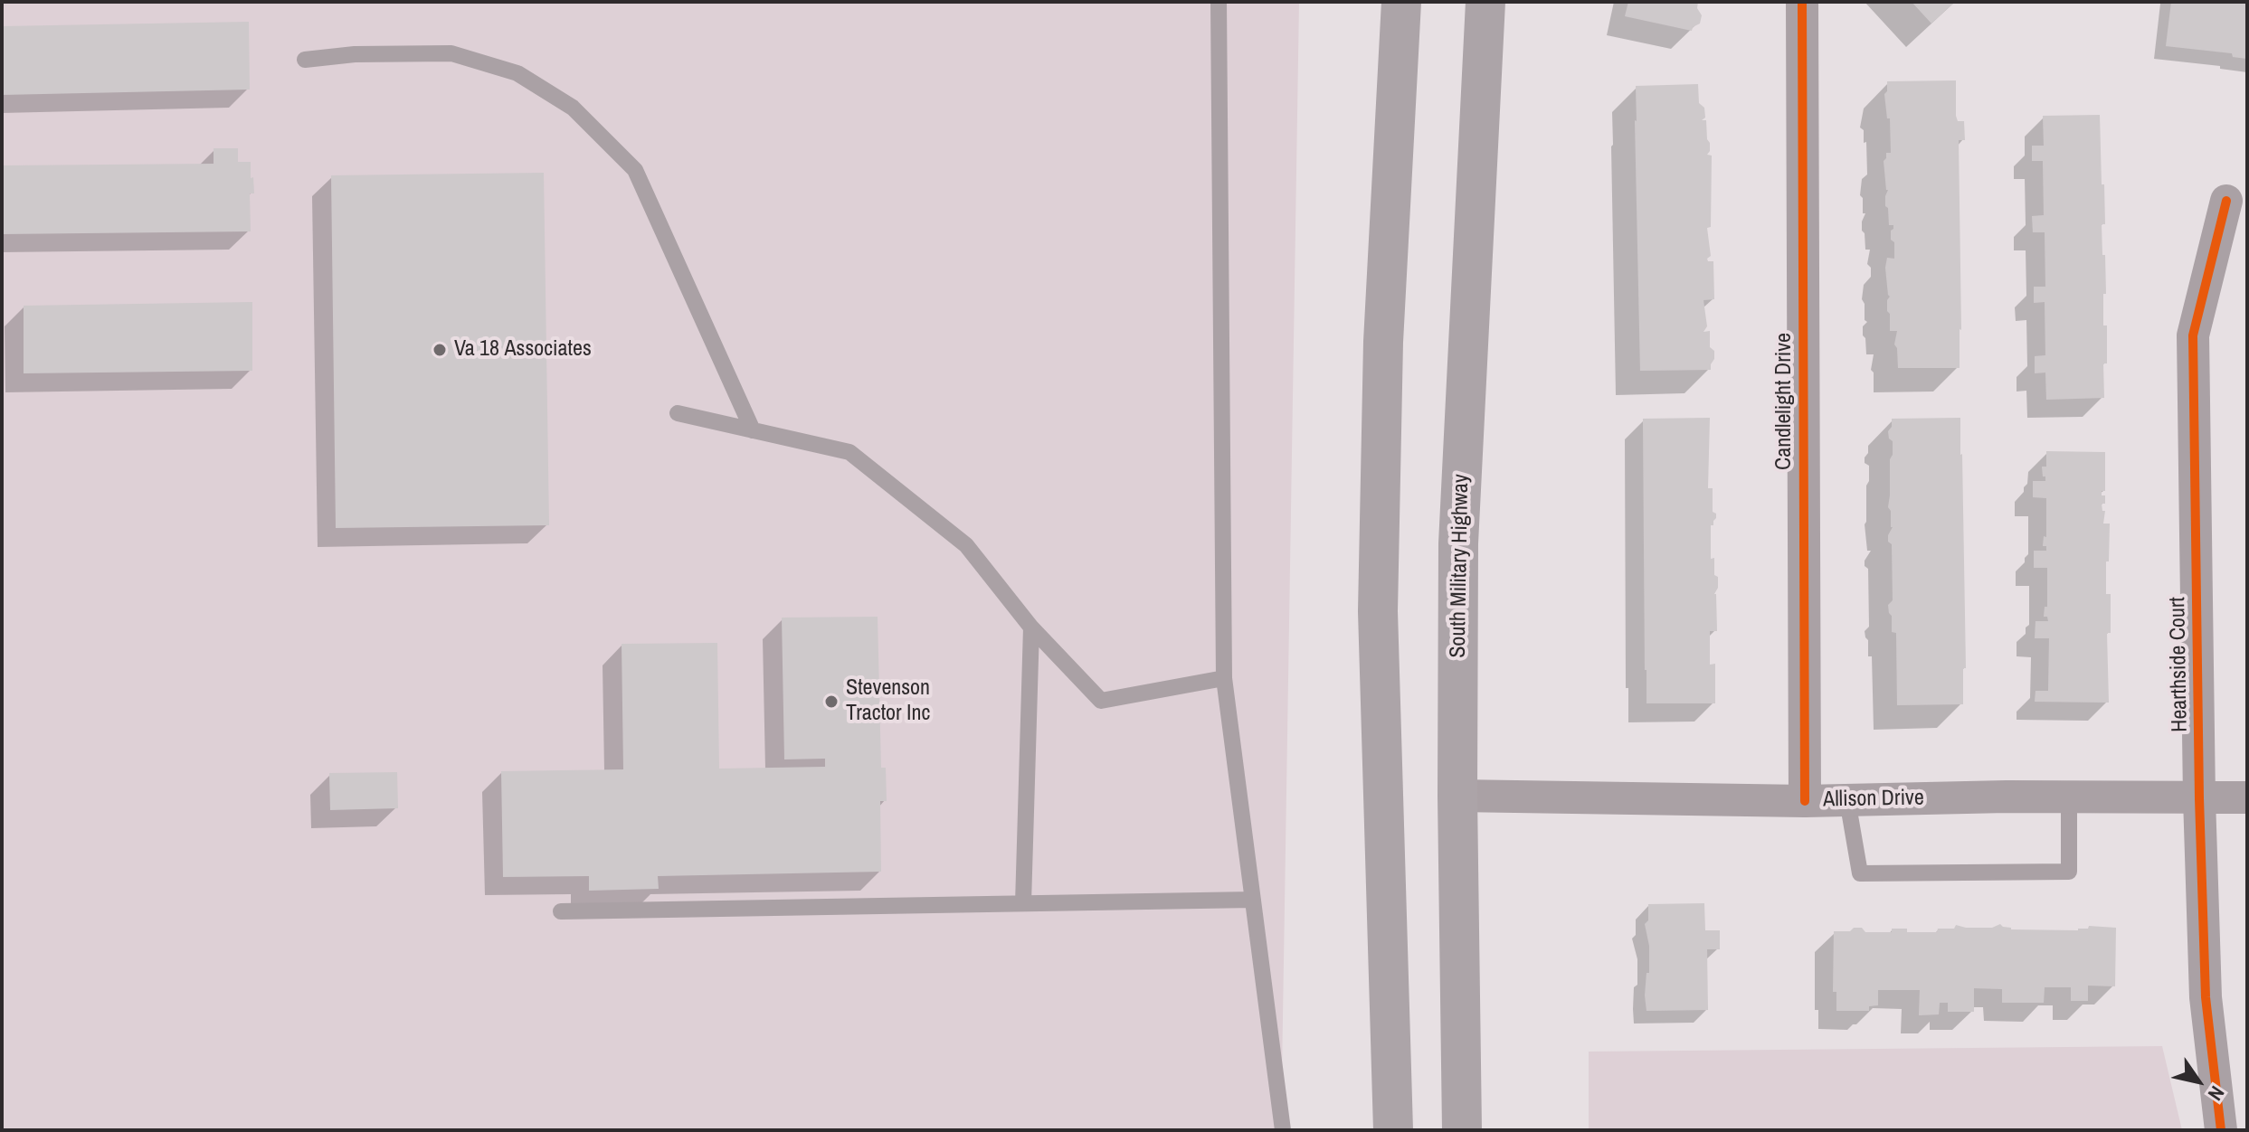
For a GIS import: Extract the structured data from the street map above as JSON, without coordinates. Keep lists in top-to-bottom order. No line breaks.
{"streets":{"main road":["South Military Highway"],"street":["Candlelight Drive","Hearthside Court","Allison Drive"]},"crossings":[["Candlelight Drive","Allison Drive"],["South Military Highway","Allison Drive"],["Hearthside Court","Allison Drive"]],"places":["Va 18 Associates","Stevenson Tractor Inc"],"north":"bottom right"}
